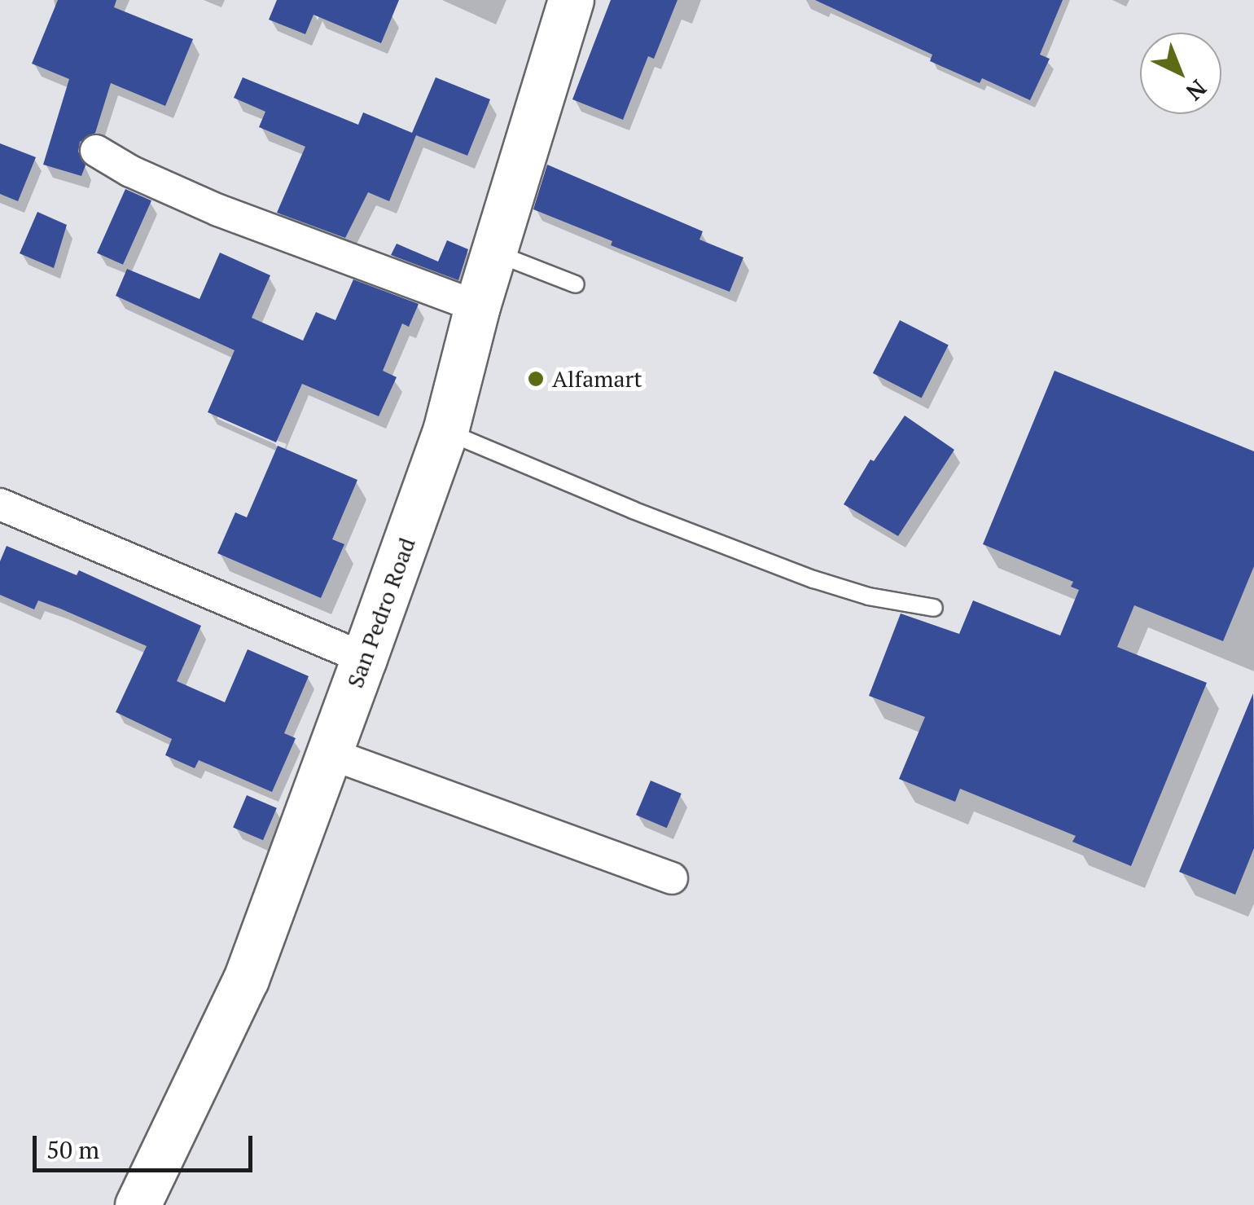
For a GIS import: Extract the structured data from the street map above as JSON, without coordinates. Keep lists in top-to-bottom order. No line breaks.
{"streets":{"street":["San Pedro Road"]},"places":["Alfamart"],"scale_bar":"50 m","north":"bottom right"}
